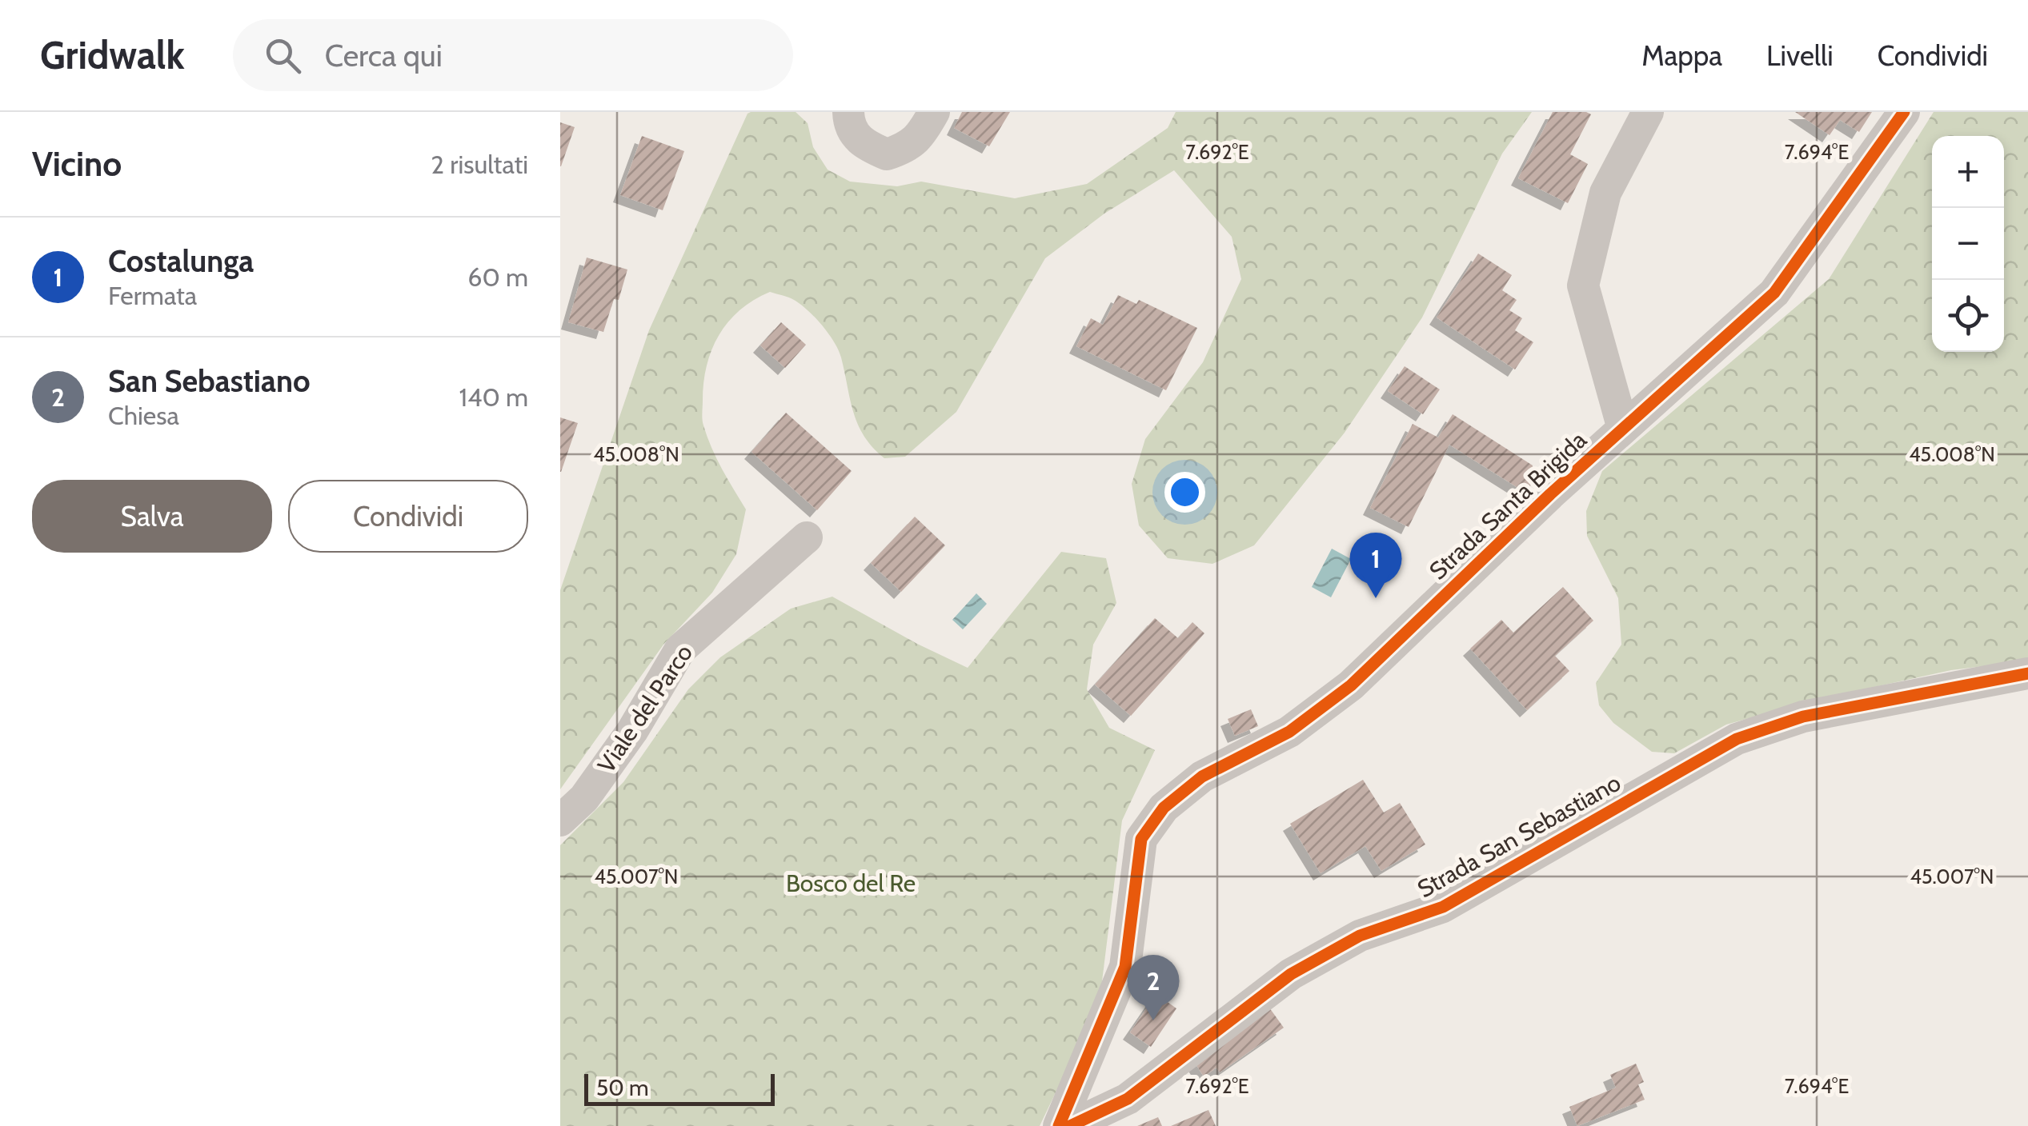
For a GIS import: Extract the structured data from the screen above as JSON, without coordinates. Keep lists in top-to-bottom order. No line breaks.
{"streets":{"street":["Strada Santa Brigida","Viale del Parco","Strada San Sebastiano"]},"parks":["Bosco del Re"],"scale_bar":"50 m","page":{"header":"Gridwalk","search":"Cerca qui","nav":["Mappa","Livelli","Condividi"],"heading":["Vicino","2 risultati"],"map_buttons":["+","−"],"list":[{"mark":"1","name":"Costalunga","note":"Fermata","value":"60 m"},{"mark":"2","name":"San Sebastiano","note":"Chiesa","value":"140 m"}],"buttons":["Salva","Condividi"],"pins":["1","2"],"scale":"50 m"},"coordinates":["7.692°E","7.694°E","45.008°N","45.007°N"]}
